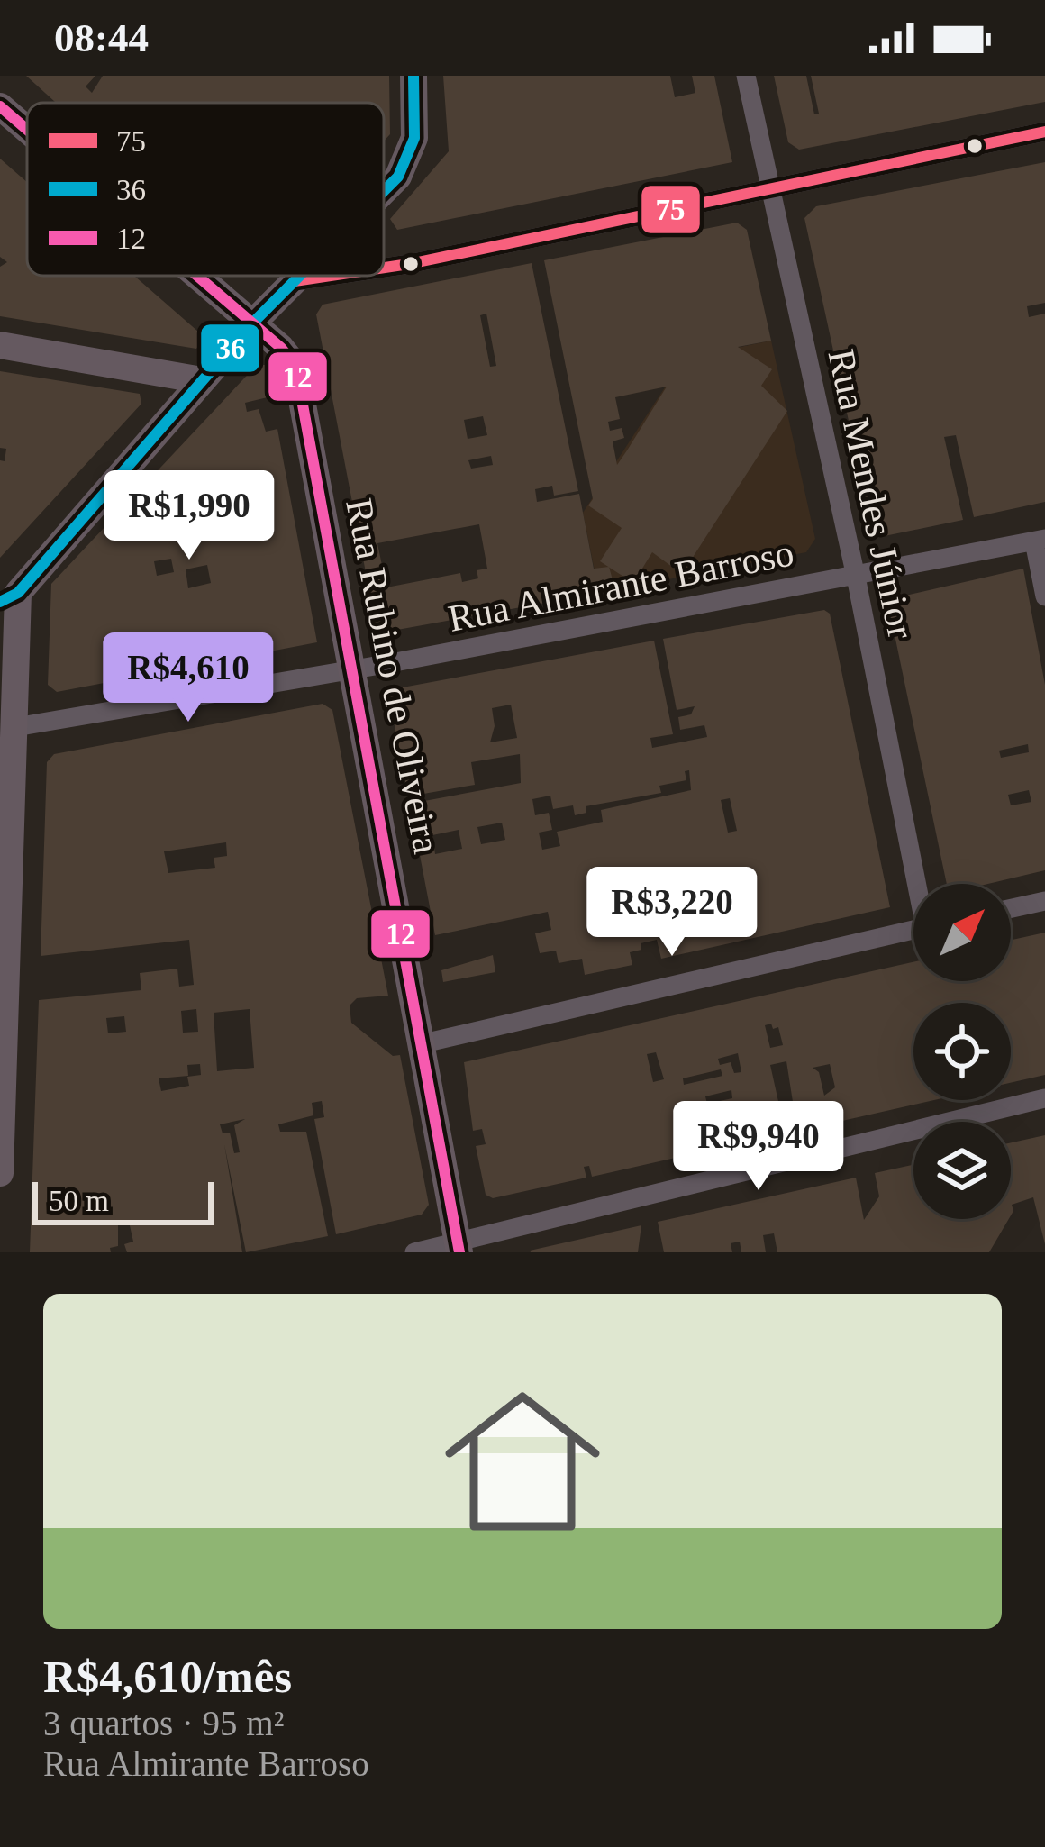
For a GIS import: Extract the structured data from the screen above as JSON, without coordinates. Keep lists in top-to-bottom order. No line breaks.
{"streets":{"street":["Rua Mendes Júnior","Rua Almirante Barroso","Rua Rubino de Oliveira"]},"crossings":[["Rua Mendes Júnior","Rua Almirante Barroso"],["Rua Almirante Barroso","Rua Rubino de Oliveira"]],"lines":["transit line 36","transit line 12","transit line 75"],"legend":["75","36","12"],"scale_bar":"50 m","north":"top right","page":{"status":"08:44","price":["R$1,990","R$4,610","R$3,220","R$9,940"],"scale":"50 m","list":[{"name":"R$4,610/mês","note":"3 quartos · 95 m² · Rua Almirante Barroso"}]}}
